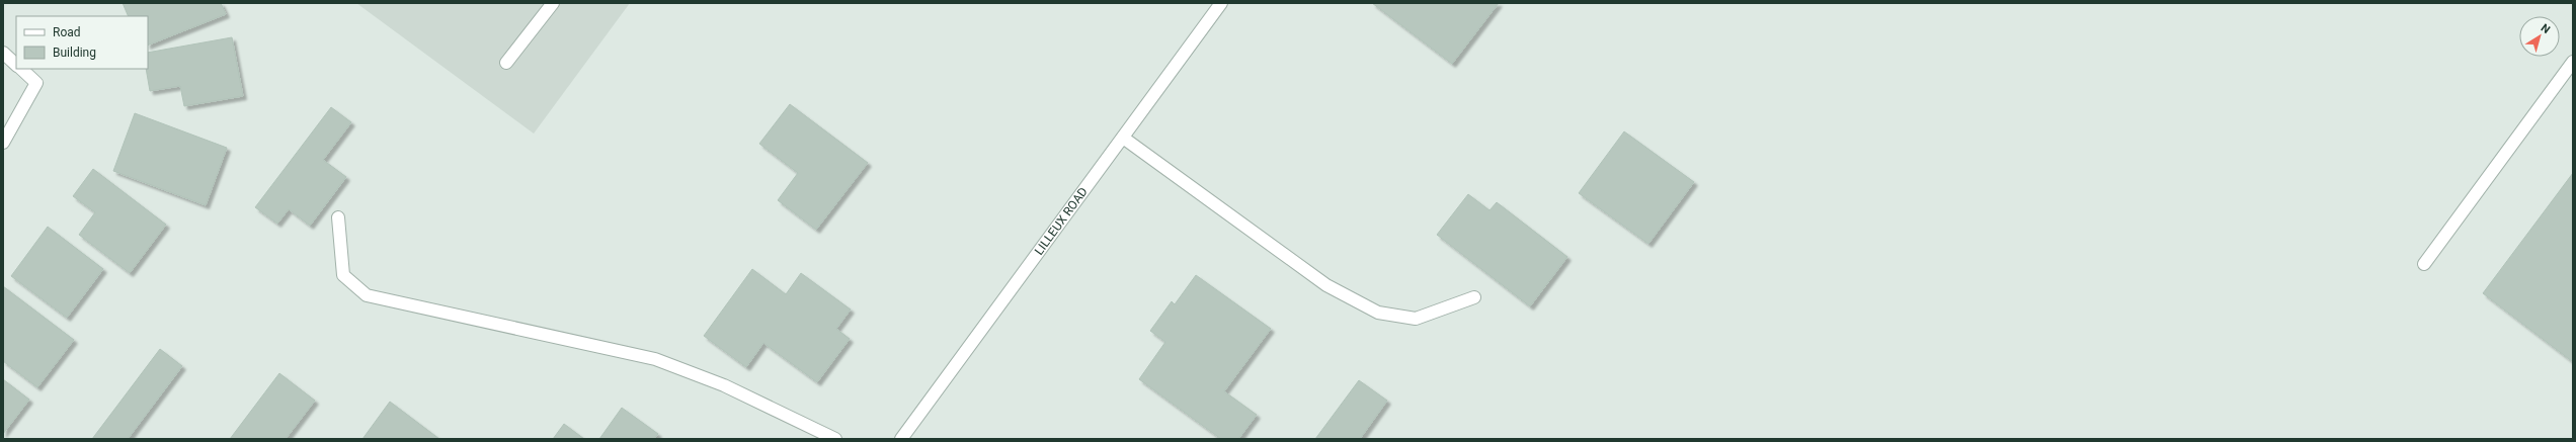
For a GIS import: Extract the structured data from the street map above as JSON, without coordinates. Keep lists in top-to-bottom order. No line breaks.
{"streets":{"street":["LILLEUX ROAD"]},"legend":["Road","Building"],"north":"top right"}
